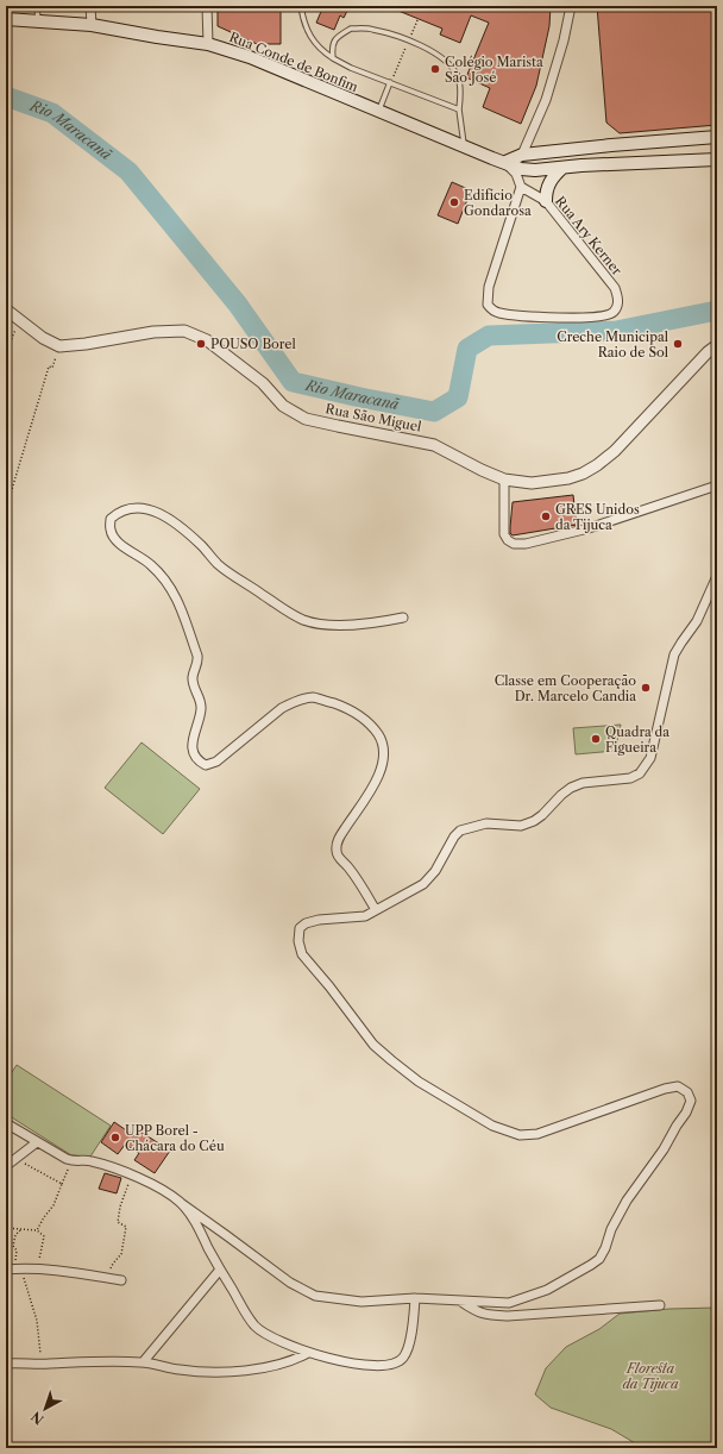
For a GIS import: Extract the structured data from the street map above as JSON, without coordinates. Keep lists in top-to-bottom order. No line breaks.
{"streets":{"main road":["Rua Conde de Bonfim"],"street":["Rua Ary Kerner","Rua São Miguel"]},"water":["Rio Maracanã"],"parks":["Floresta da Tijuca"],"places":["Colégio Marista São José","Edifício Gondarosa","POUSO Borel","Creche Municipal Raio de Sol","GRES Unidos da Tijuca","Classe em Cooperação Dr. Marcelo Candia","Quadra da Figueira","UPP Borel - Chácara do Céu"],"north":"bottom left"}
